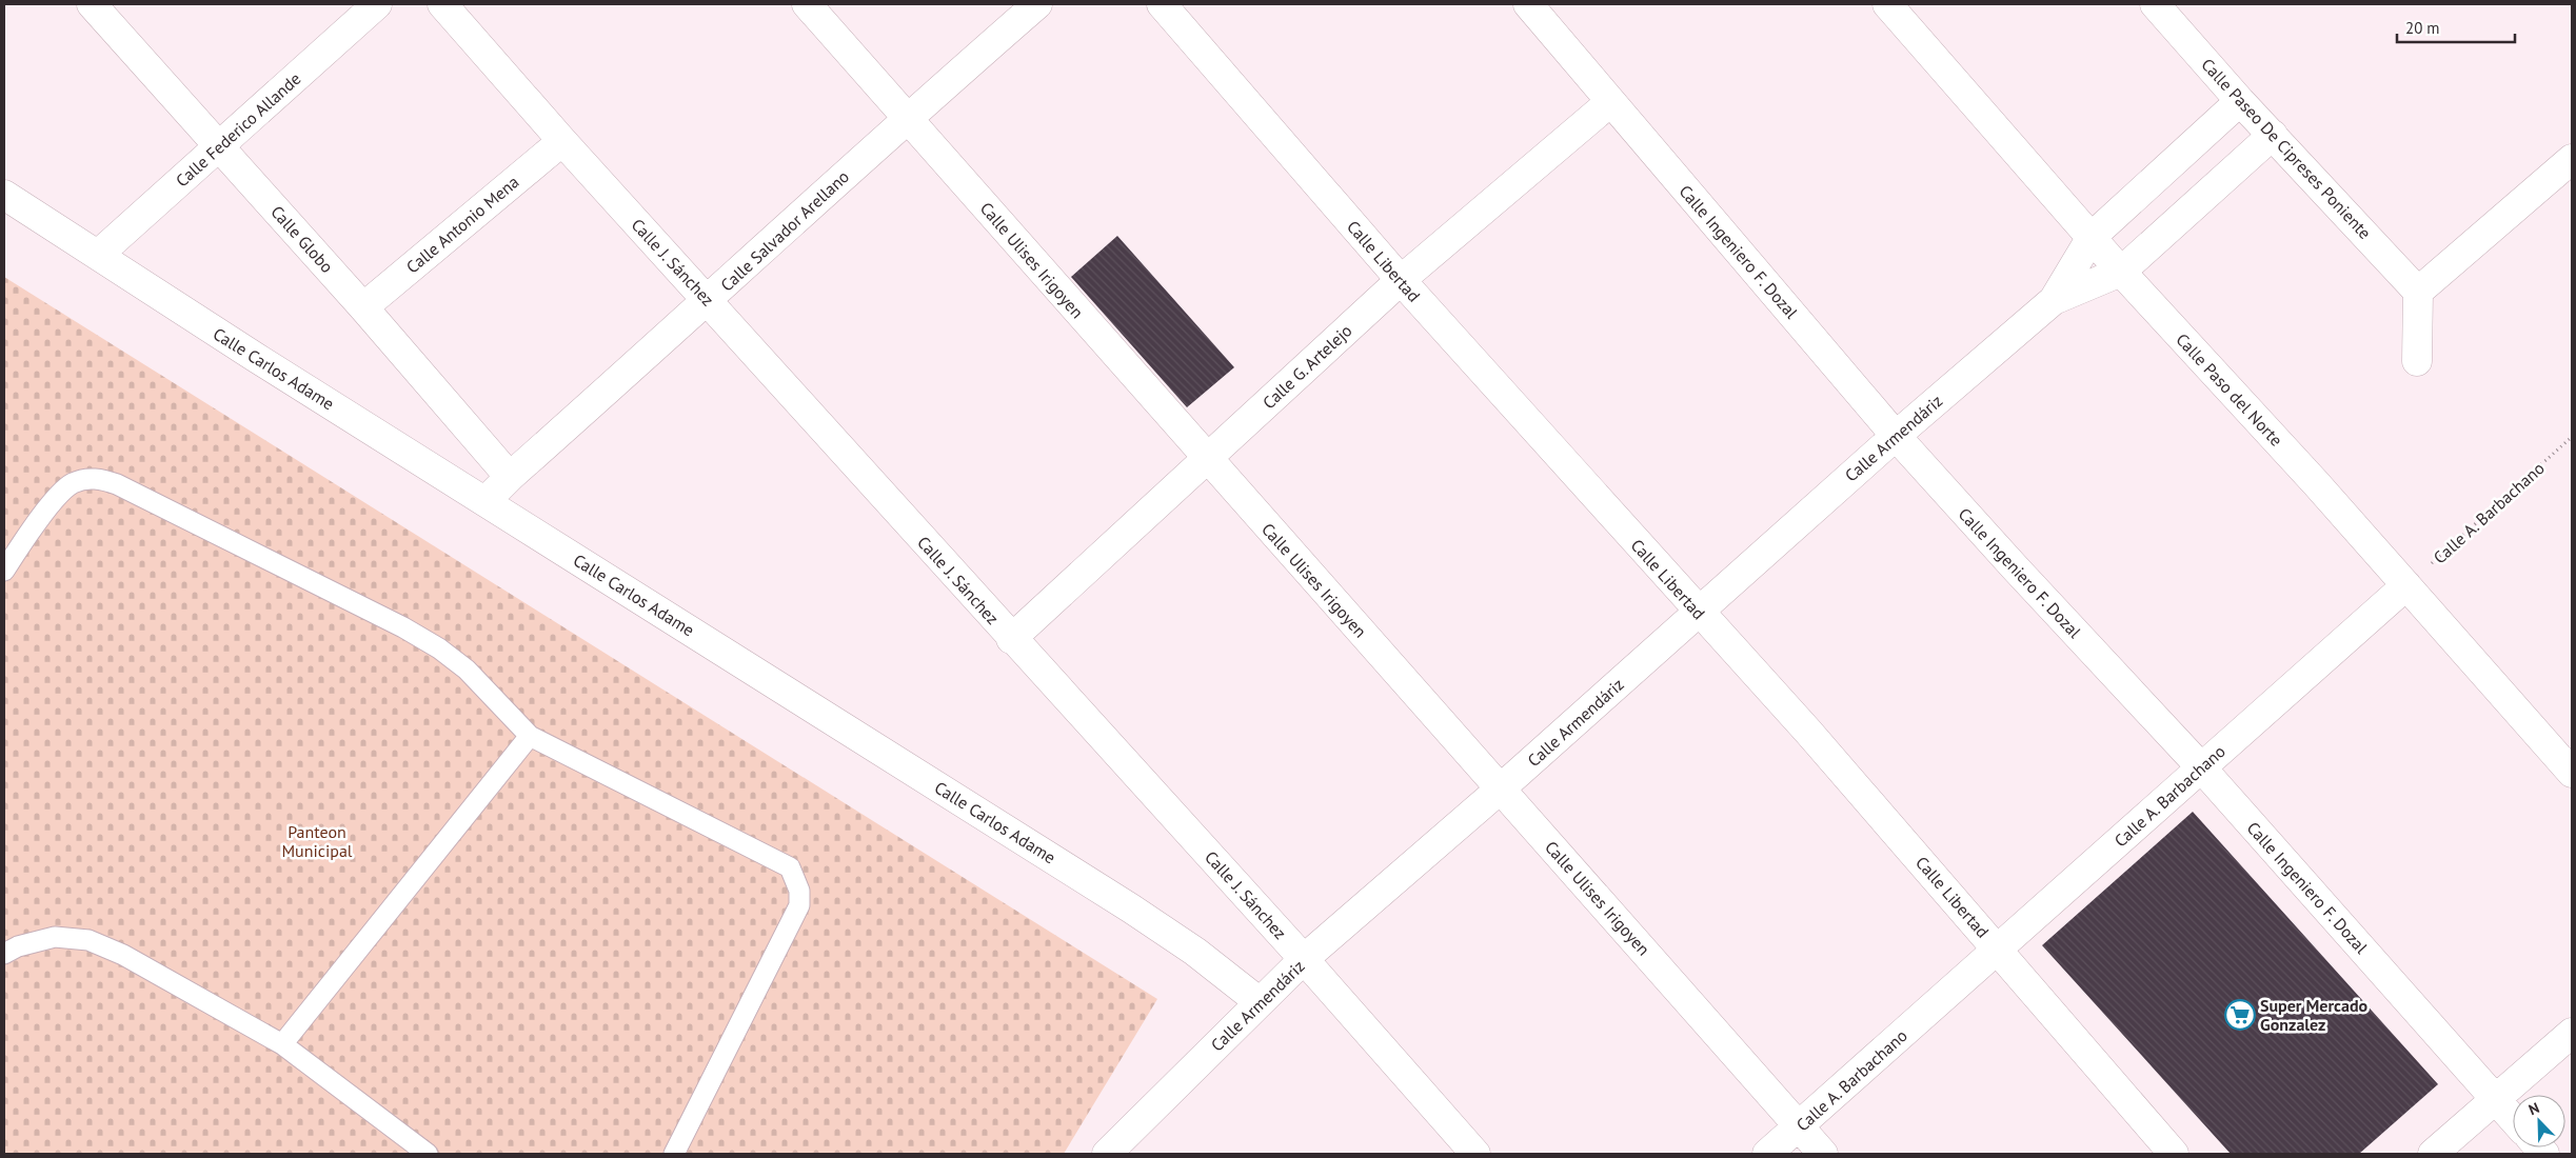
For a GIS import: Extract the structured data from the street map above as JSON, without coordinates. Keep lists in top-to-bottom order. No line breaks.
{"streets":{"street":["Calle Federico Allande","Calle Paseo De Cipreses Poniente","Calle Antonio Mena","Calle Salvador Arellano","Calle Globo","Calle Ingeniero F. Dozal","Calle Ulises Irigoyen","Calle Libertad","Calle J. Sánchez","Calle G. Artelejo","Calle Carlos Adame","Calle Paso del Norte","Calle Armendáriz","Calle A. Barbachano"]},"crossings":[["Calle Federico Allande","Calle Globo"],["Calle Federico Allande","Calle Carlos Adame"],["Calle Paseo De Cipreses Poniente","Calle Armendáriz"],["Calle Antonio Mena","Calle Globo"],["Calle Antonio Mena","Calle J. Sánchez"],["Calle Salvador Arellano","Calle Globo"],["Calle Salvador Arellano","Calle Ulises Irigoyen"],["Calle Salvador Arellano","Calle J. Sánchez"],["Calle Salvador Arellano","Calle Carlos Adame"],["Calle Ingeniero F. Dozal","Calle G. Artelejo"],["Calle Ingeniero F. Dozal","Calle Armendáriz"],["Calle Ingeniero F. Dozal","Calle A. Barbachano"],["Calle Ulises Irigoyen","Calle G. Artelejo"],["Calle Ulises Irigoyen","Calle Armendáriz"],["Calle Ulises Irigoyen","Calle A. Barbachano"],["Calle Libertad","Calle G. Artelejo"],["Calle Libertad","Calle Armendáriz"],["Calle Libertad","Calle A. Barbachano"],["Calle J. Sánchez","Calle G. Artelejo"],["Calle J. Sánchez","Calle Armendáriz"],["Calle Carlos Adame","Calle Armendáriz"],["Calle Paso del Norte","Calle Armendáriz"],["Calle Paso del Norte","Calle A. Barbachano"]],"parks":["Panteon Municipal"],"places":{"supermarket":["Super Mercado Gonzalez"]},"scale_bar":"20 m","north":"top left"}
